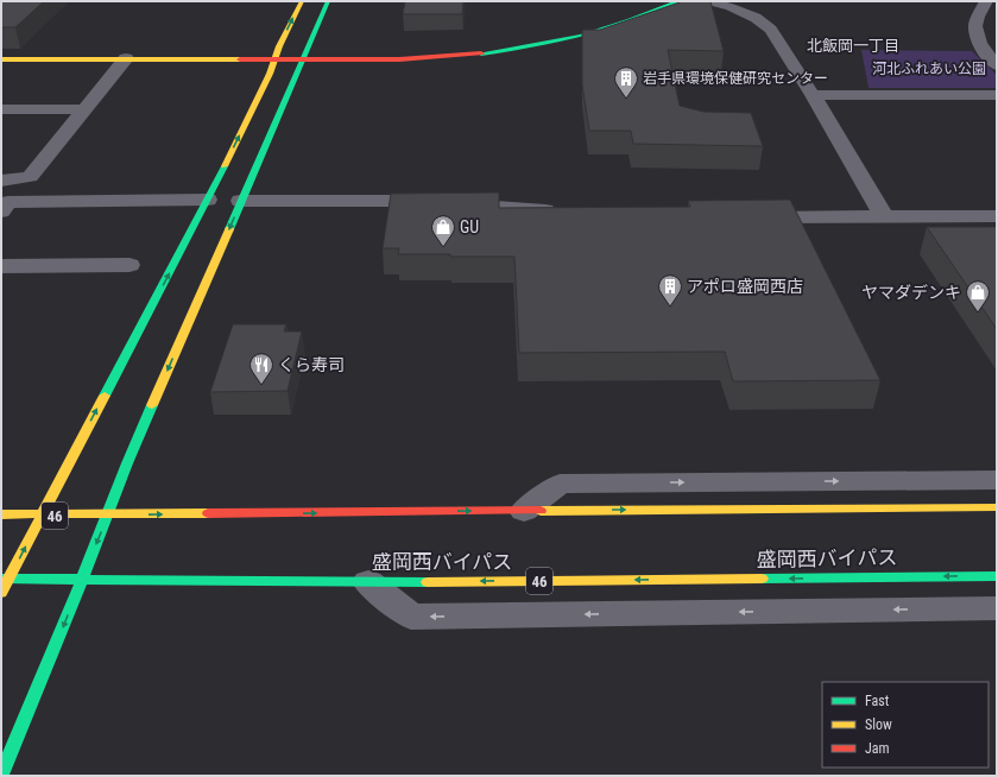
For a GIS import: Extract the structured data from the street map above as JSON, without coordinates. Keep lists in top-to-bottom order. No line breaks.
{"streets":{"main road":["46","盛岡西バイパス"]},"districts":["北飯岡一丁目"],"parks":["河北ふれあい公園"],"places":{"building":["岩手県環境保健研究センター","アポロ盛岡西店"],"shop":["GU","ヤマダデンキ"],"restaurant":["くら寿司"]},"legend":["Fast","Slow","Jam"]}
